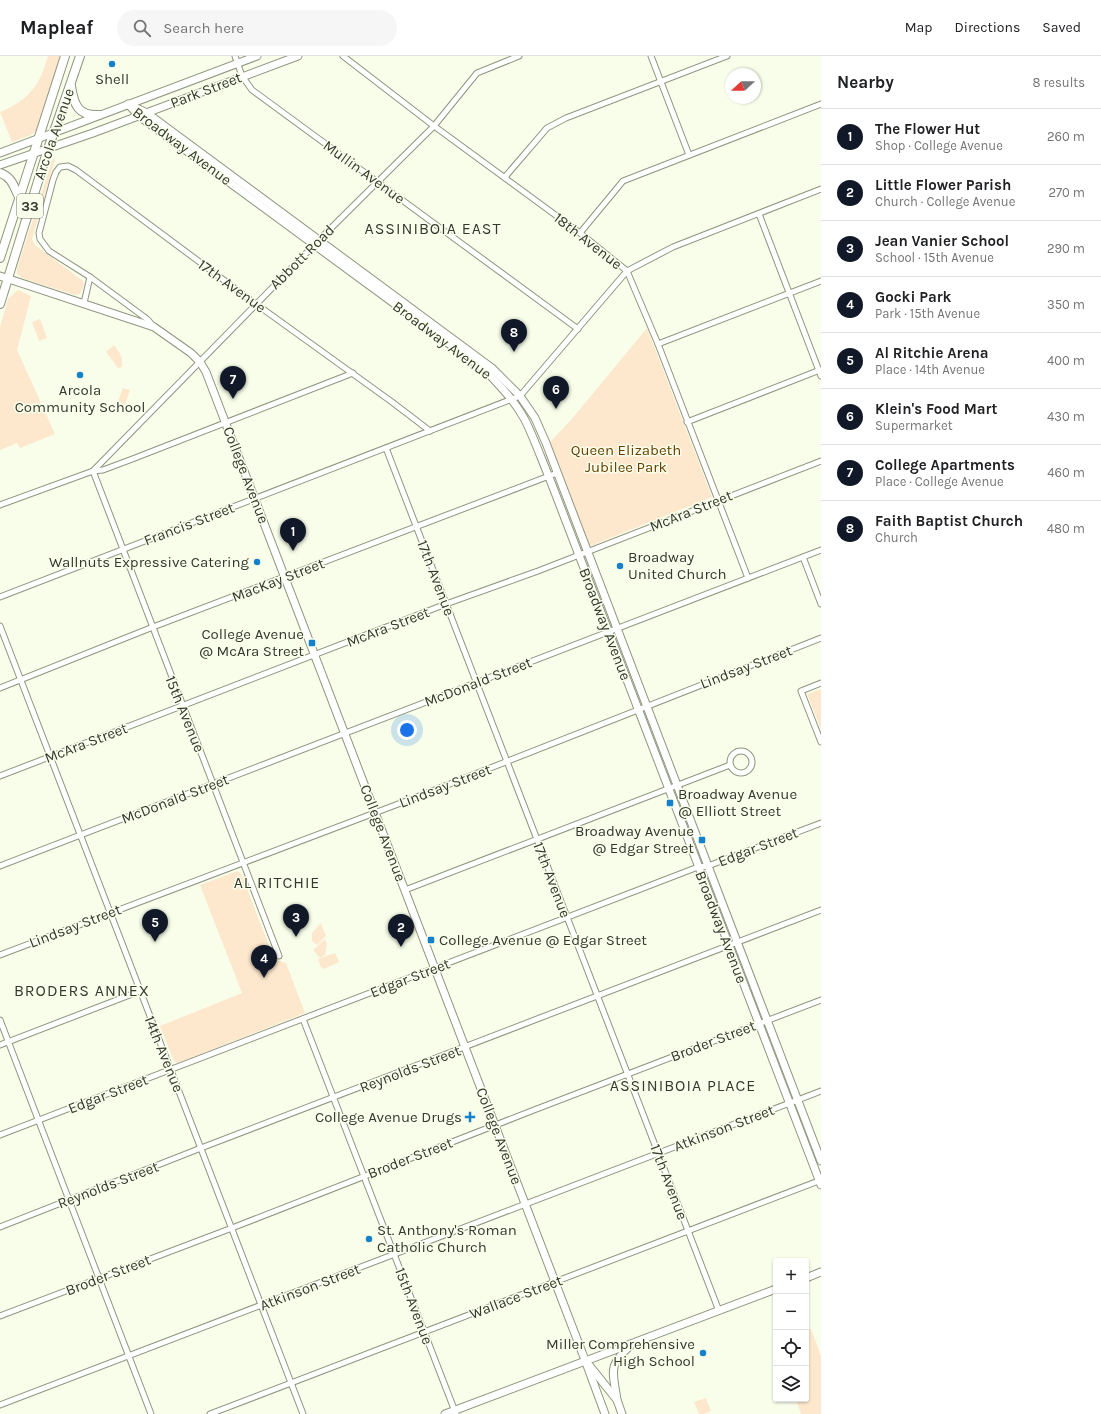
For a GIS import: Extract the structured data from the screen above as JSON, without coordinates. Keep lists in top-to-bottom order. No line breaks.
{"streets":{"main road":["Arcola Avenue","33"],"street":["Park Street","Broadway Avenue","Mullin Avenue","18th Avenue","Abbott Road","17th Avenue","College Avenue","McAra Street","Francis Street","MacKay Street","Lindsay Street","McDonald Street","15th Avenue","Edgar Street","Broder Street","14th Avenue","Reynolds Street","Atkinson Street","Wallace Street"]},"crossings":[["Park Street","Arcola Avenue"],["Park Street","Broadway Avenue"],["Park Street","Mullin Avenue"],["Arcola Avenue","College Avenue"],["Broadway Avenue","Abbott Road"],["Broadway Avenue","McAra Street"],["Broadway Avenue","Francis Street"],["Broadway Avenue","MacKay Street"],["Broadway Avenue","Lindsay Street"],["Broadway Avenue","McDonald Street"],["Broadway Avenue","Edgar Street"],["Broadway Avenue","Broder Street"],["Broadway Avenue","Reynolds Street"],["Broadway Avenue","Atkinson Street"],["Broadway Avenue","Wallace Street"],["Mullin Avenue","Abbott Road"],["18th Avenue","Abbott Road"],["18th Avenue","McAra Street"],["18th Avenue","McDonald Street"],["Abbott Road","17th Avenue"],["Abbott Road","College Avenue"],["Abbott Road","15th Avenue"],["17th Avenue","College Avenue"],["17th Avenue","McAra Street"],["17th Avenue","Francis Street"],["17th Avenue","MacKay Street"],["17th Avenue","Lindsay Street"],["17th Avenue","McDonald Street"],["17th Avenue","Edgar Street"],["17th Avenue","Broder Street"],["17th Avenue","Reynolds Street"],["17th Avenue","Atkinson Street"],["17th Avenue","Wallace Street"],["College Avenue","McAra Street"],["College Avenue","Francis Street"],["College Avenue","MacKay Street"],["College Avenue","Lindsay Street"],["College Avenue","McDonald Street"],["College Avenue","Edgar Street"],["College Avenue","Broder Street"],["College Avenue","Reynolds Street"],["College Avenue","Atkinson Street"],["College Avenue","Wallace Street"],["McAra Street","15th Avenue"],["McAra Street","14th Avenue"],["Francis Street","15th Avenue"],["MacKay Street","15th Avenue"],["MacKay Street","14th Avenue"],["Lindsay Street","15th Avenue"],["Lindsay Street","14th Avenue"],["McDonald Street","15th Avenue"],["McDonald Street","14th Avenue"],["15th Avenue","Edgar Street"],["15th Avenue","Broder Street"],["15th Avenue","Reynolds Street"],["15th Avenue","Atkinson Street"],["15th Avenue","Wallace Street"],["Edgar Street","14th Avenue"],["Broder Street","14th Avenue"],["14th Avenue","Reynolds Street"],["14th Avenue","Atkinson Street"],["14th Avenue","Wallace Street"]],"districts":["ASSINIBOIA EAST","AL RITCHIE","BRODERS ANNEX","ASSINIBOIA PLACE"],"parks":["Queen Elizabeth Jubilee Park"],"places":{"other":["Shell","Arcola Community School","Wallnuts Expressive Catering","Broadway United Church","St. Anthony's Roman Catholic Church","Miller Comprehensive High School"],"transit":["College Avenue @ McAra Street","Broadway Avenue @ Elliott Street","Broadway Avenue @ Edgar Street","College Avenue @ Edgar Street"],"health":["College Avenue Drugs"]},"north":"left","page":{"header":"Mapleaf","search":"Search here","nav":["Map","Directions","Saved"],"heading":["Nearby","8 results"],"list":[{"mark":"1","name":"The Flower Hut","note":"Shop · College Avenue","value":"260 m"},{"mark":"2","name":"Little Flower Parish","note":"Church · College Avenue","value":"270 m"},{"mark":"3","name":"Jean Vanier School","note":"School · 15th Avenue","value":"290 m"},{"mark":"4","name":"Gocki Park","note":"Park · 15th Avenue","value":"350 m"},{"mark":"5","name":"Al Ritchie Arena","note":"Place · 14th Avenue","value":"400 m"},{"mark":"6","name":"Klein's Food Mart","note":"Supermarket","value":"430 m"},{"mark":"7","name":"College Apartments","note":"Place · College Avenue","value":"460 m"},{"mark":"8","name":"Faith Baptist Church","note":"Church","value":"480 m"}],"pins":["8","7","6","1","3","5","2","4"],"map_buttons":["+","−"]}}
